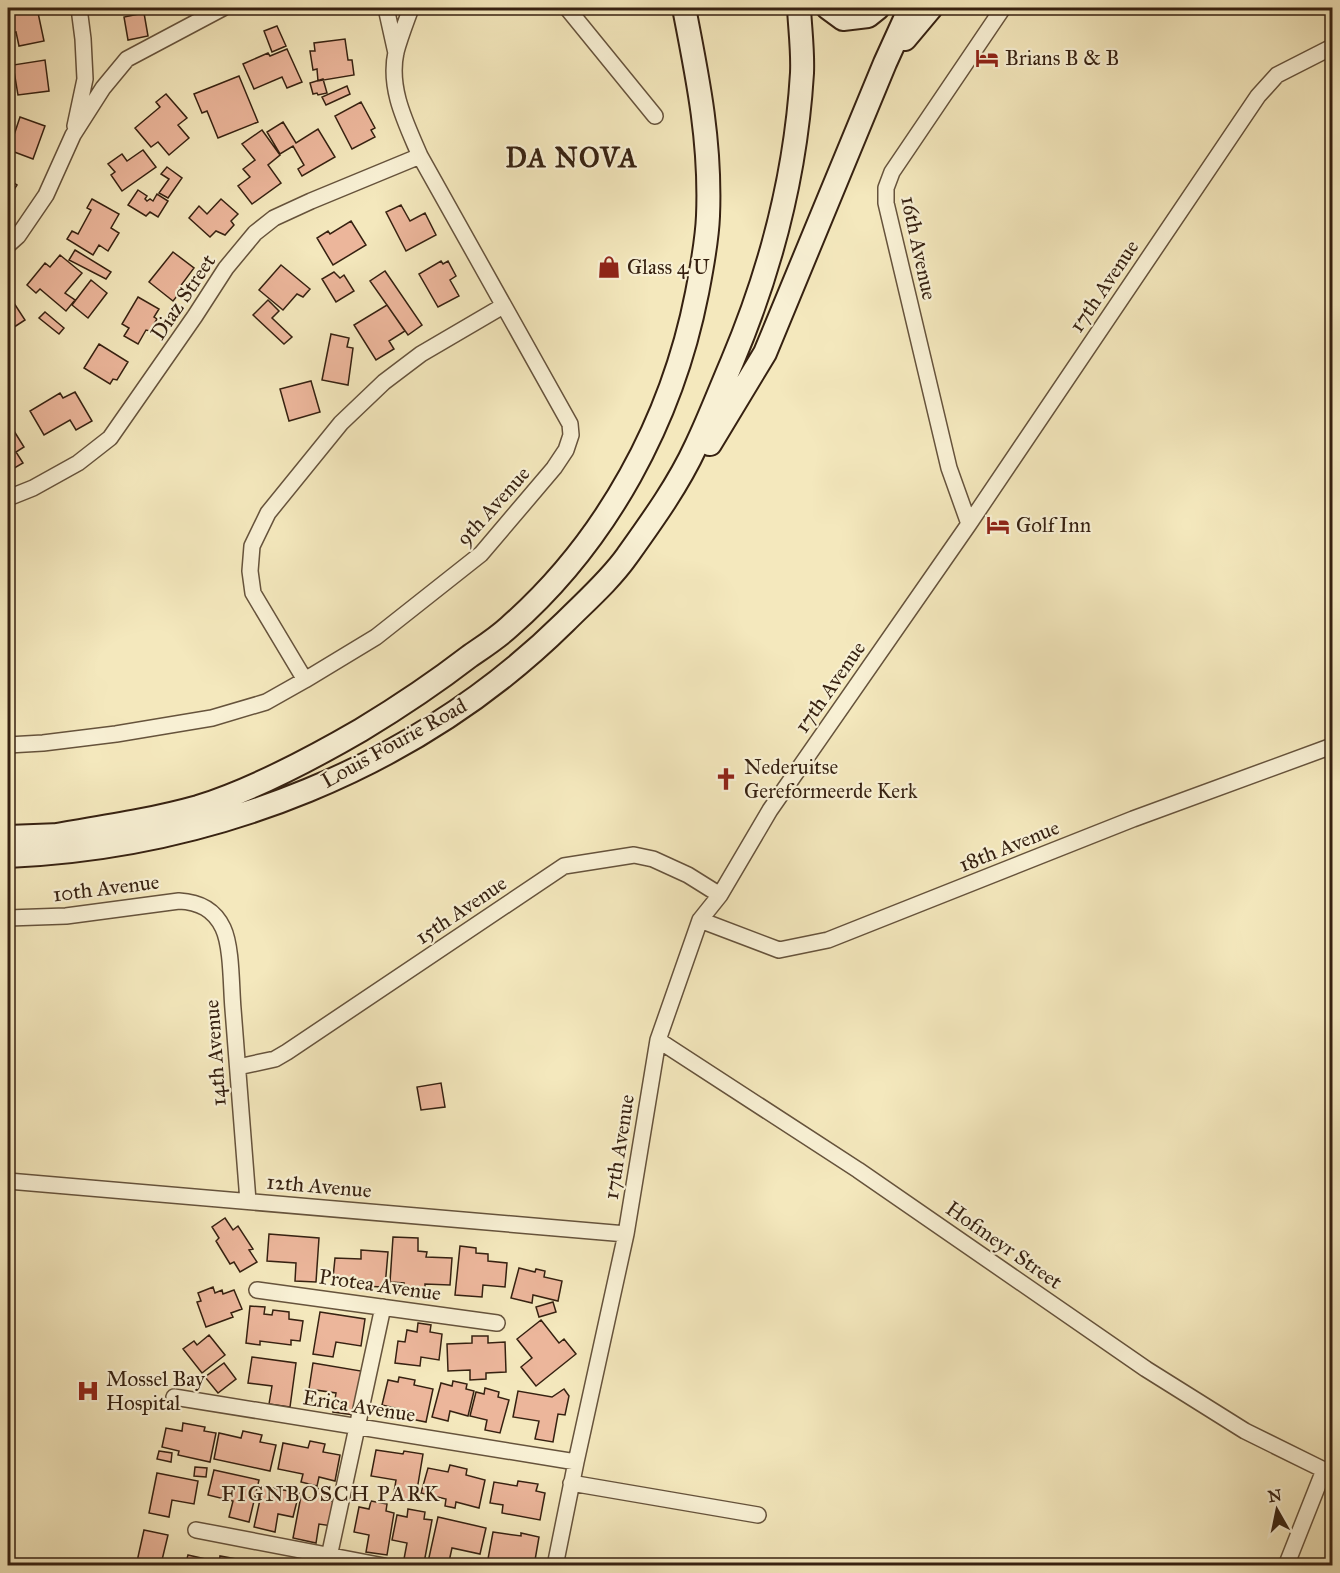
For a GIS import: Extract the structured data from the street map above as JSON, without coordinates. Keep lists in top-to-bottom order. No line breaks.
{"streets":{"main road":["Louis Fourie Road"],"street":["16th Avenue","17th Avenue","Diaz Street","9th Avenue","18th Avenue","10th Avenue","15th Avenue","14th Avenue","12th Avenue","Hofmeyr Street","Protea Avenue","Erica Avenue"]},"crossings":[["16th Avenue","17th Avenue"],["17th Avenue","18th Avenue"],["17th Avenue","15th Avenue"],["17th Avenue","12th Avenue"],["17th Avenue","Hofmeyr Street"],["17th Avenue","Erica Avenue"],["Diaz Street","9th Avenue"],["10th Avenue","14th Avenue"],["15th Avenue","14th Avenue"],["14th Avenue","12th Avenue"]],"districts":["DA NOVA","FIGNBOSCH PARK"],"places":{"hotel":["Brians B & B","Golf Inn"],"shop":["Glass 4 U"],"church":["Nederuitse Gereformeerde Kerk"],"hospital":["Mossel Bay Hospital"]},"north":"top"}
